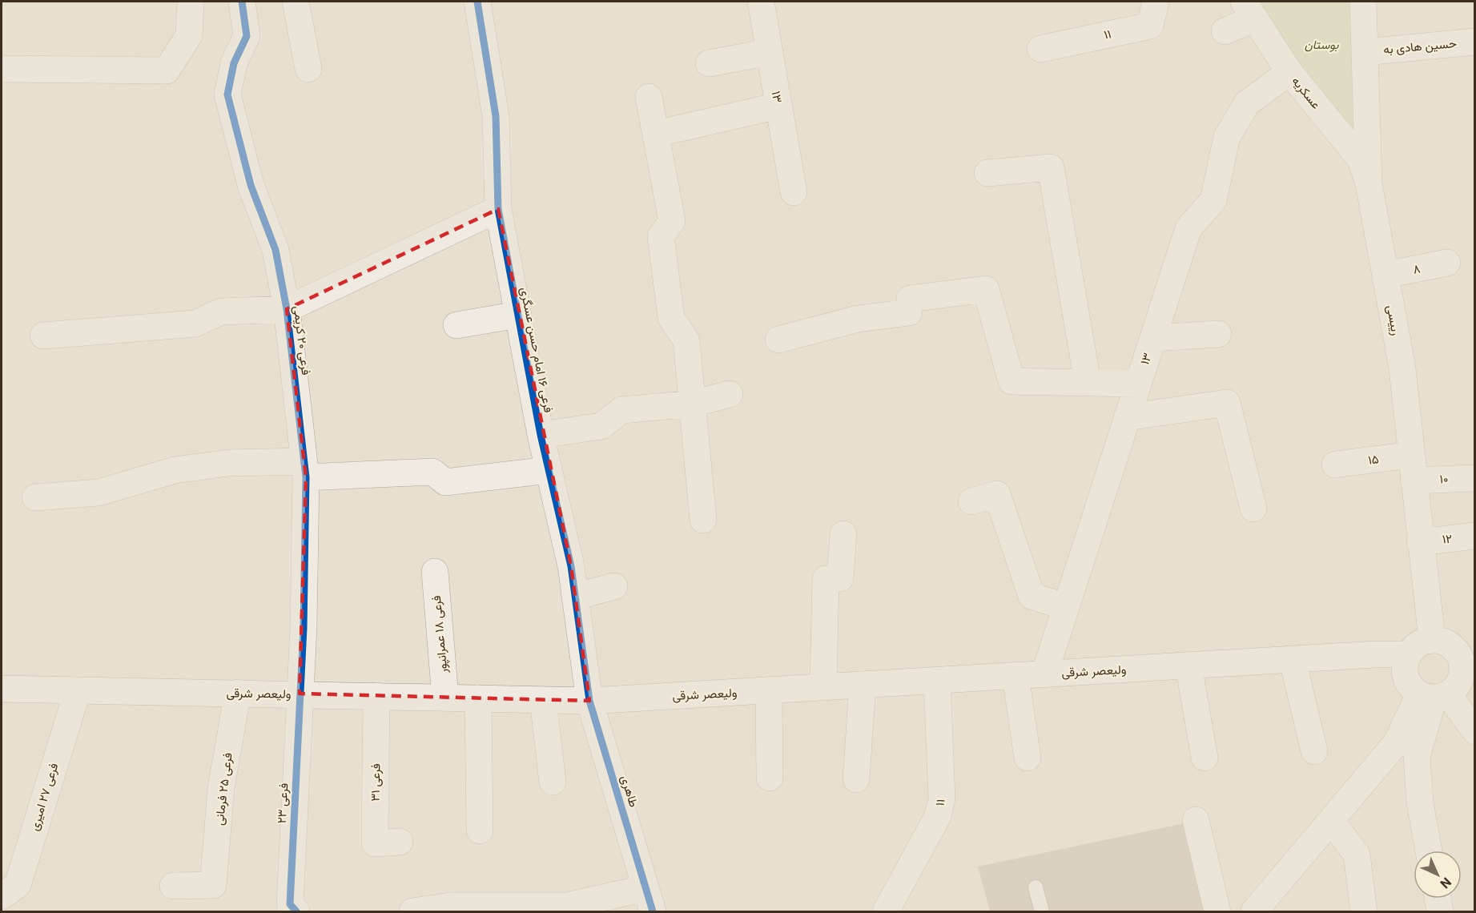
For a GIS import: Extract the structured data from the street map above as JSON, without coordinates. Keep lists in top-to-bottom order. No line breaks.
{"streets":{"street":["۱۱","حسین هادی به","عسکریه","۱۳","۸","رییسی","فرعی ۲۰ کریمی","فرعی ۱۶ امام حسن عسگری","۱۵","۱۰","۱۲","فرعی ۱۸ عمرانپور","ولیعصر شرقی","فرعی ۳۱","فرعی ۲۵ فرمانی","طاهری","فرعی ۲۷ امیری","فرعی ۲۳"]},"crossings":[["۱۱","ولیعصر شرقی"],["حسین هادی به","رییسی"],["عسکریه","۱۳"],["عسکریه","رییسی"],["۱۳","ولیعصر شرقی"],["۸","رییسی"],["رییسی","۱۵"],["رییسی","۱۰"],["رییسی","۱۲"],["رییسی","ولیعصر شرقی"],["فرعی ۲۰ کریمی","ولیعصر شرقی"],["فرعی ۲۰ کریمی","فرعی ۲۳"],["فرعی ۱۶ امام حسن عسگری","ولیعصر شرقی"],["فرعی ۱۶ امام حسن عسگری","طاهری"],["۱۵","۱۰"],["فرعی ۱۸ عمرانپور","ولیعصر شرقی"],["ولیعصر شرقی","فرعی ۳۱"],["ولیعصر شرقی","فرعی ۲۵ فرمانی"],["ولیعصر شرقی","طاهری"],["ولیعصر شرقی","فرعی ۲۷ امیری"],["ولیعصر شرقی","فرعی ۲۳"]],"parks":["بوستان"],"north":"bottom right"}
